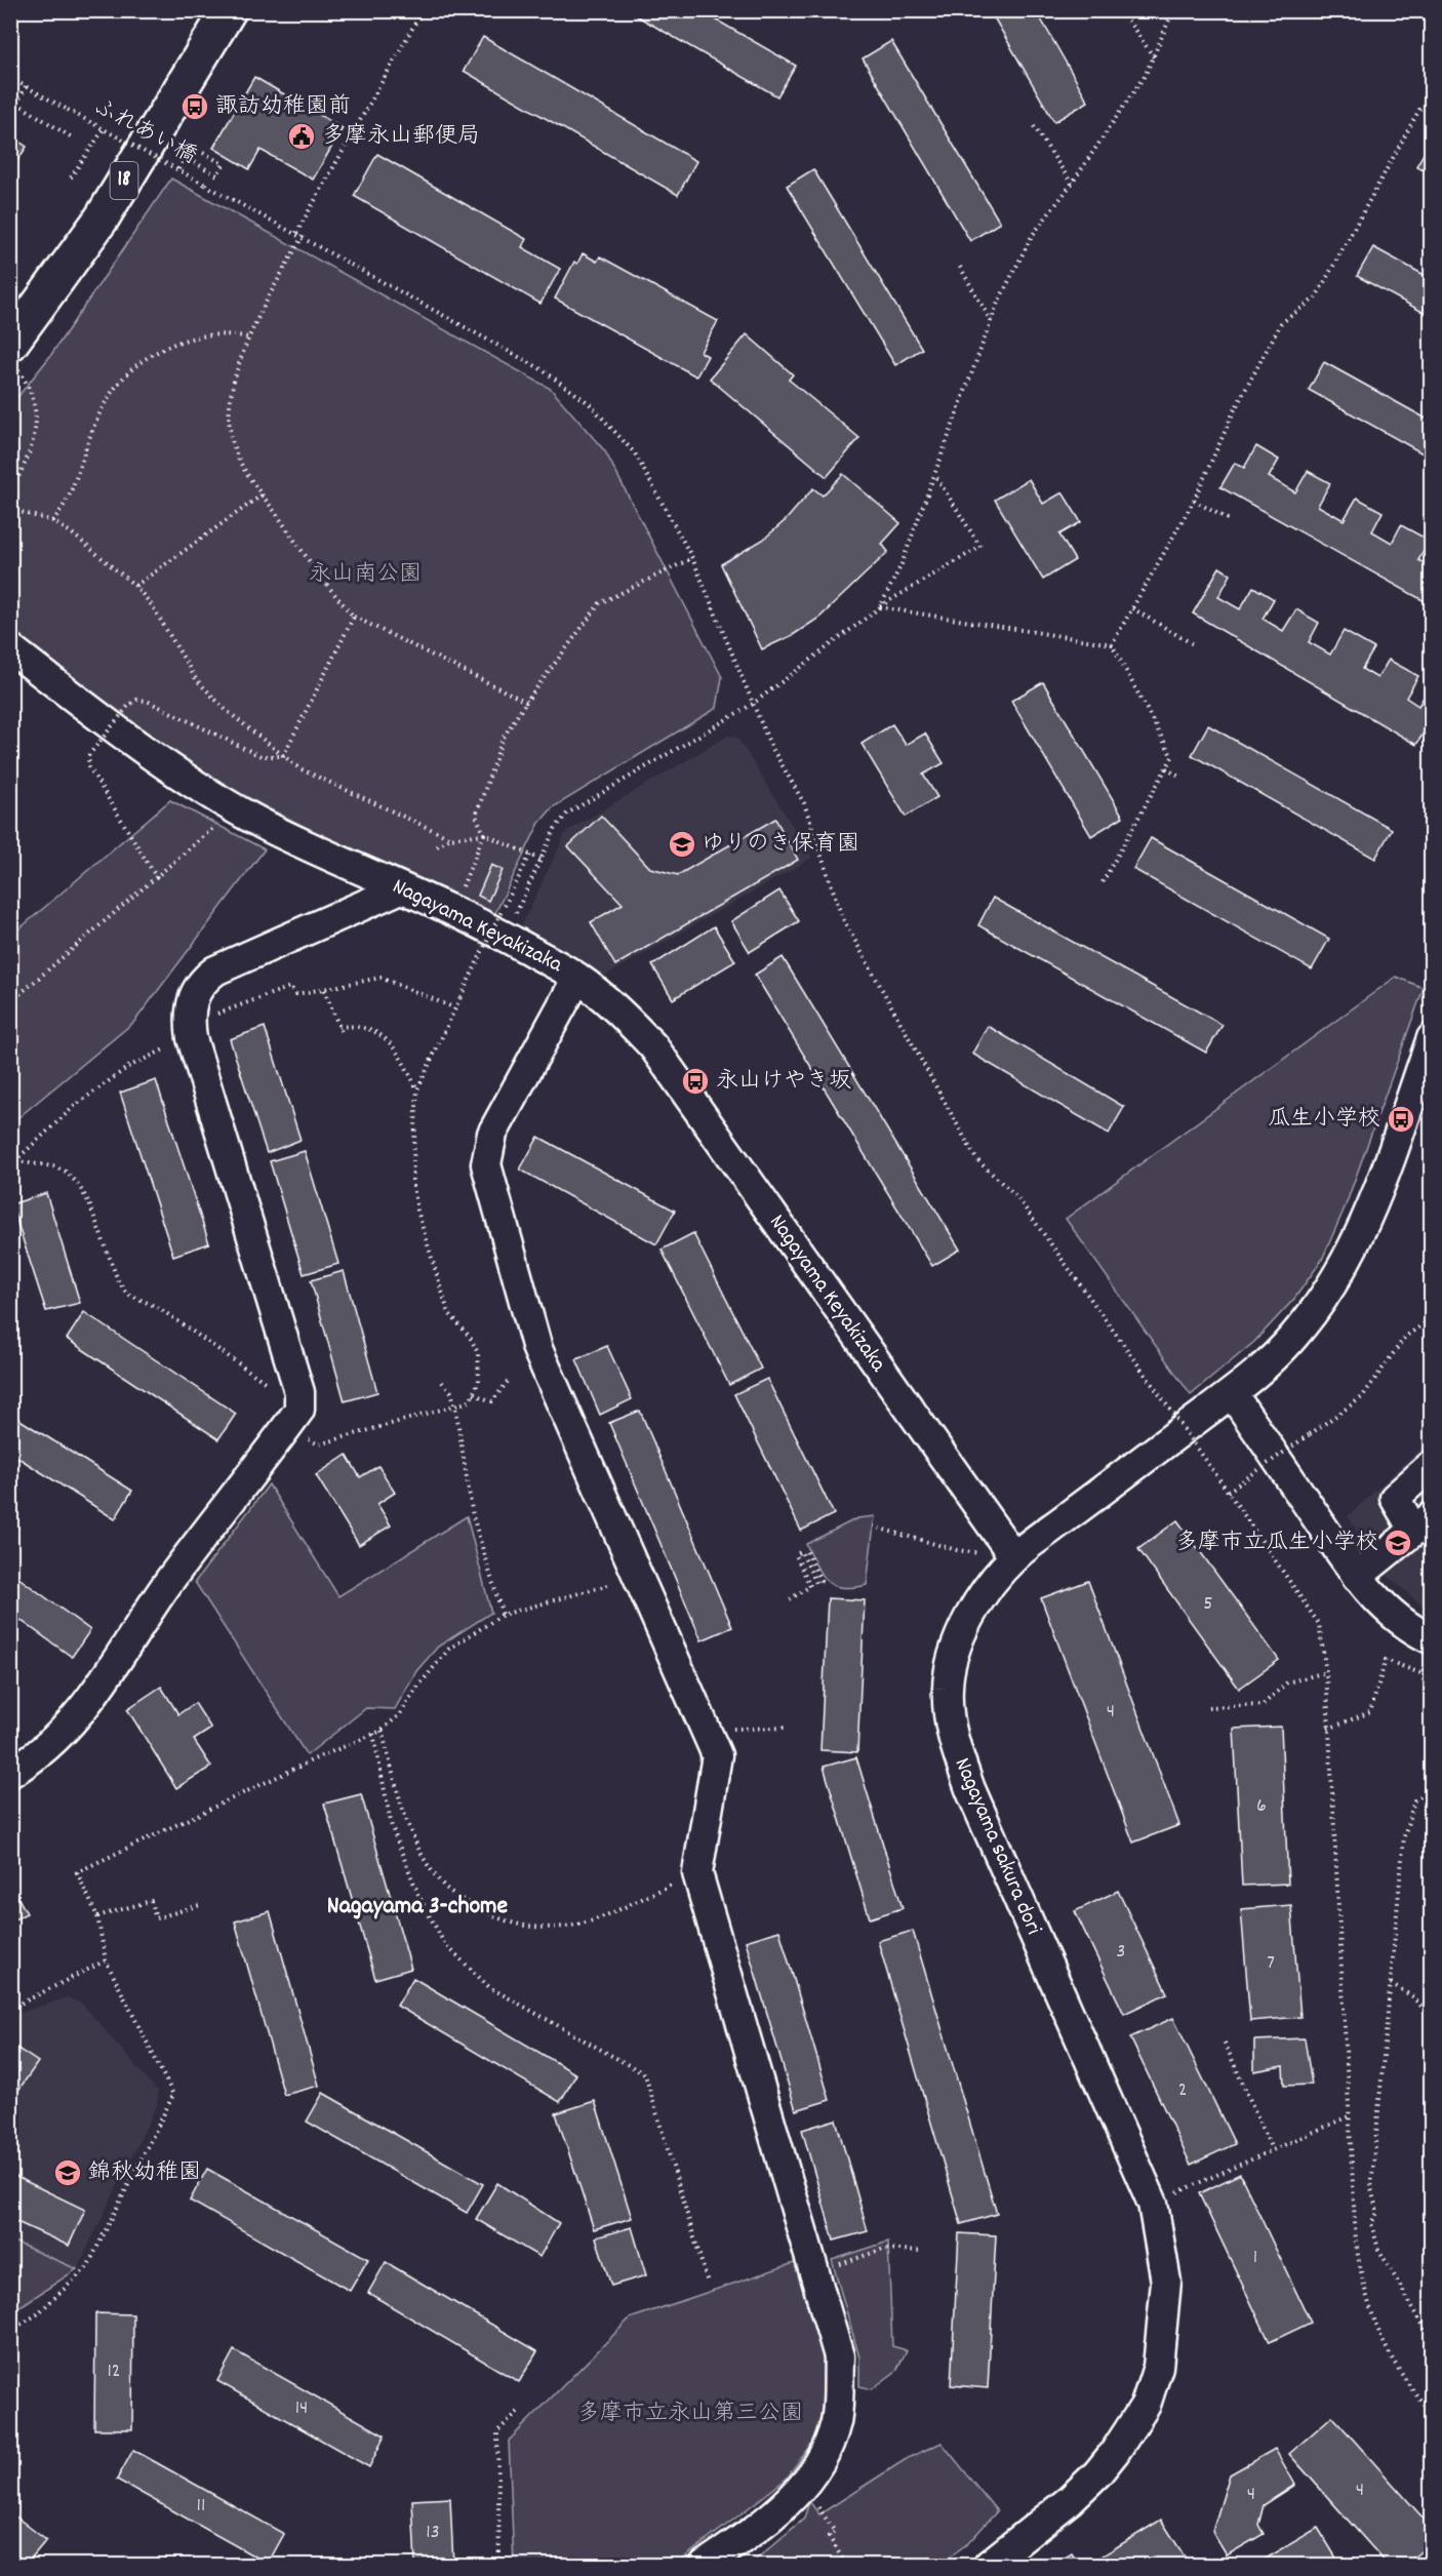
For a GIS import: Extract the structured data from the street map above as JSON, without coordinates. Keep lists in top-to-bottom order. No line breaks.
{"streets":{"main road":["18"],"street":["Nagayama Keyakizaka","Nagayama sakura dori"],"path":["ふれあい橋"]},"crossings":[["Nagayama Keyakizaka","Nagayama sakura dori"]],"districts":["Nagayama 3-chome"],"parks":["永山南公園","多摩市立永山第三公園"],"places":{"bus stop":["諏訪幼稚園前","永山けやき坂","瓜生小学校"],"public building":["多摩永山郵便局"],"school or university":["ゆりのき保育園","多摩市立瓜生小学校","錦秋幼稚園"]},"house_numbers":["5","4","6","3","7","2","1","12","14","4","4","11","13"]}
